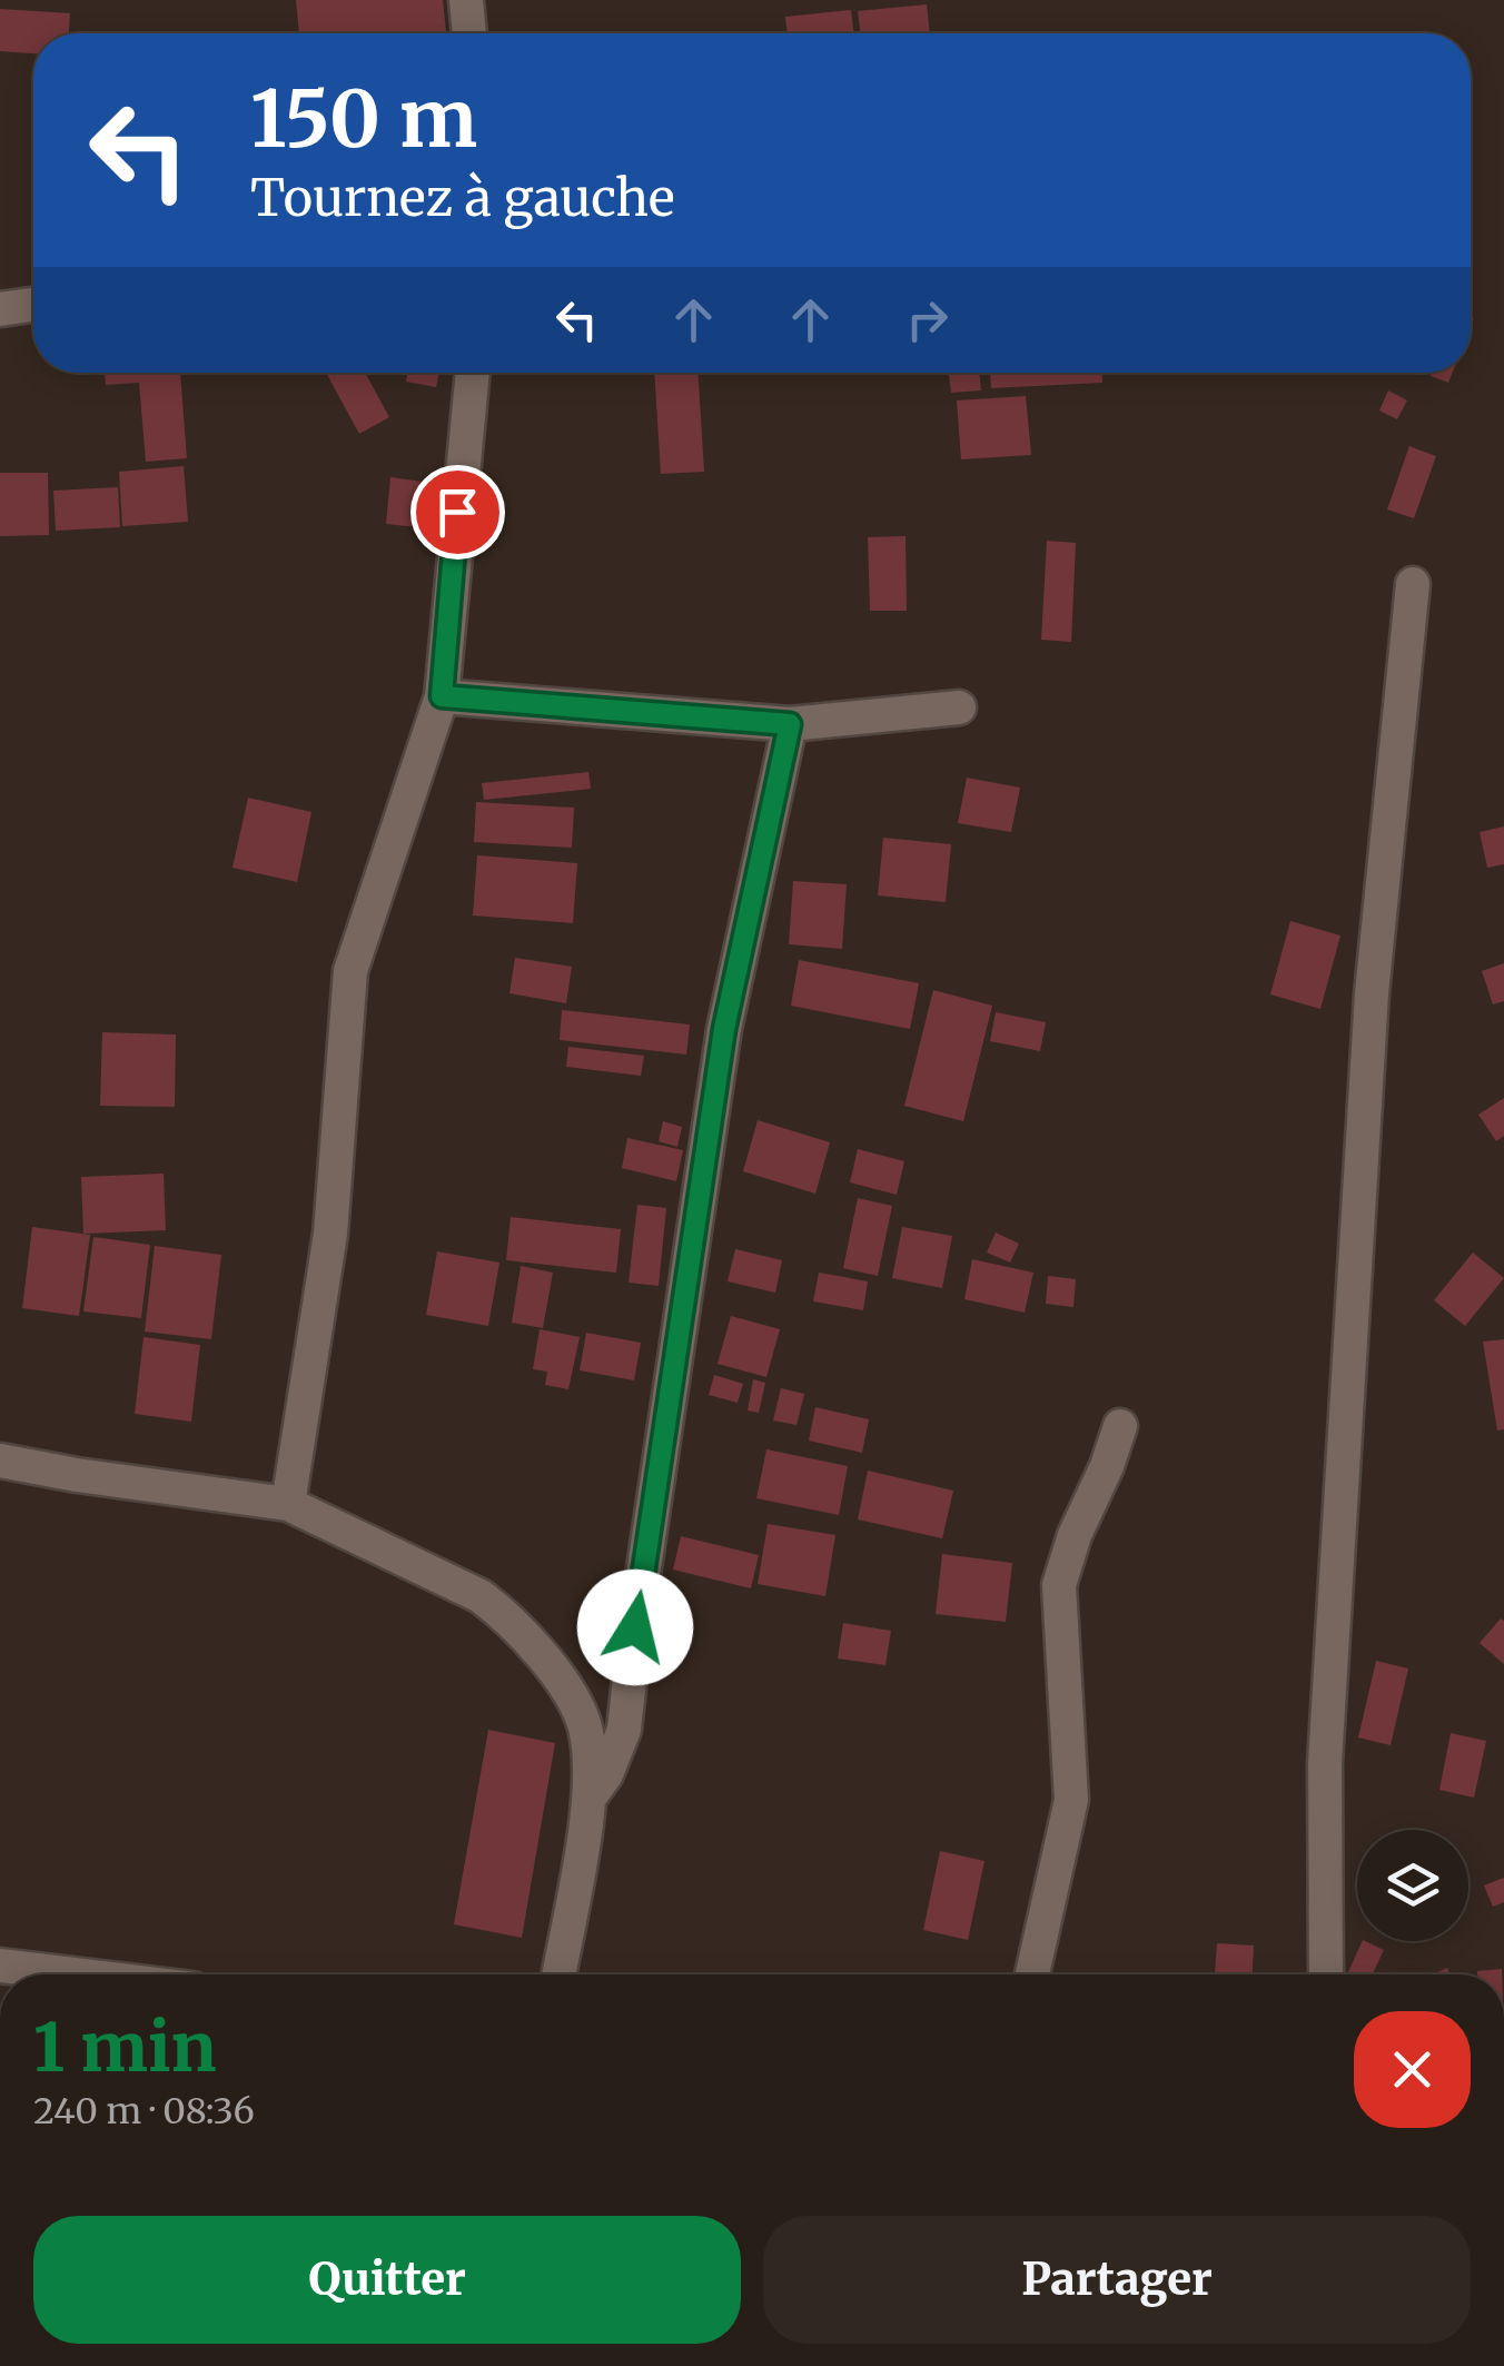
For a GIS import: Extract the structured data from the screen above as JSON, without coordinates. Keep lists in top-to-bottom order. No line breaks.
{"page":{"turn":["150 m","Tournez à gauche"],"heading":["1 min","240 m · 08:36"],"buttons":["Quitter","Partager"]}}
